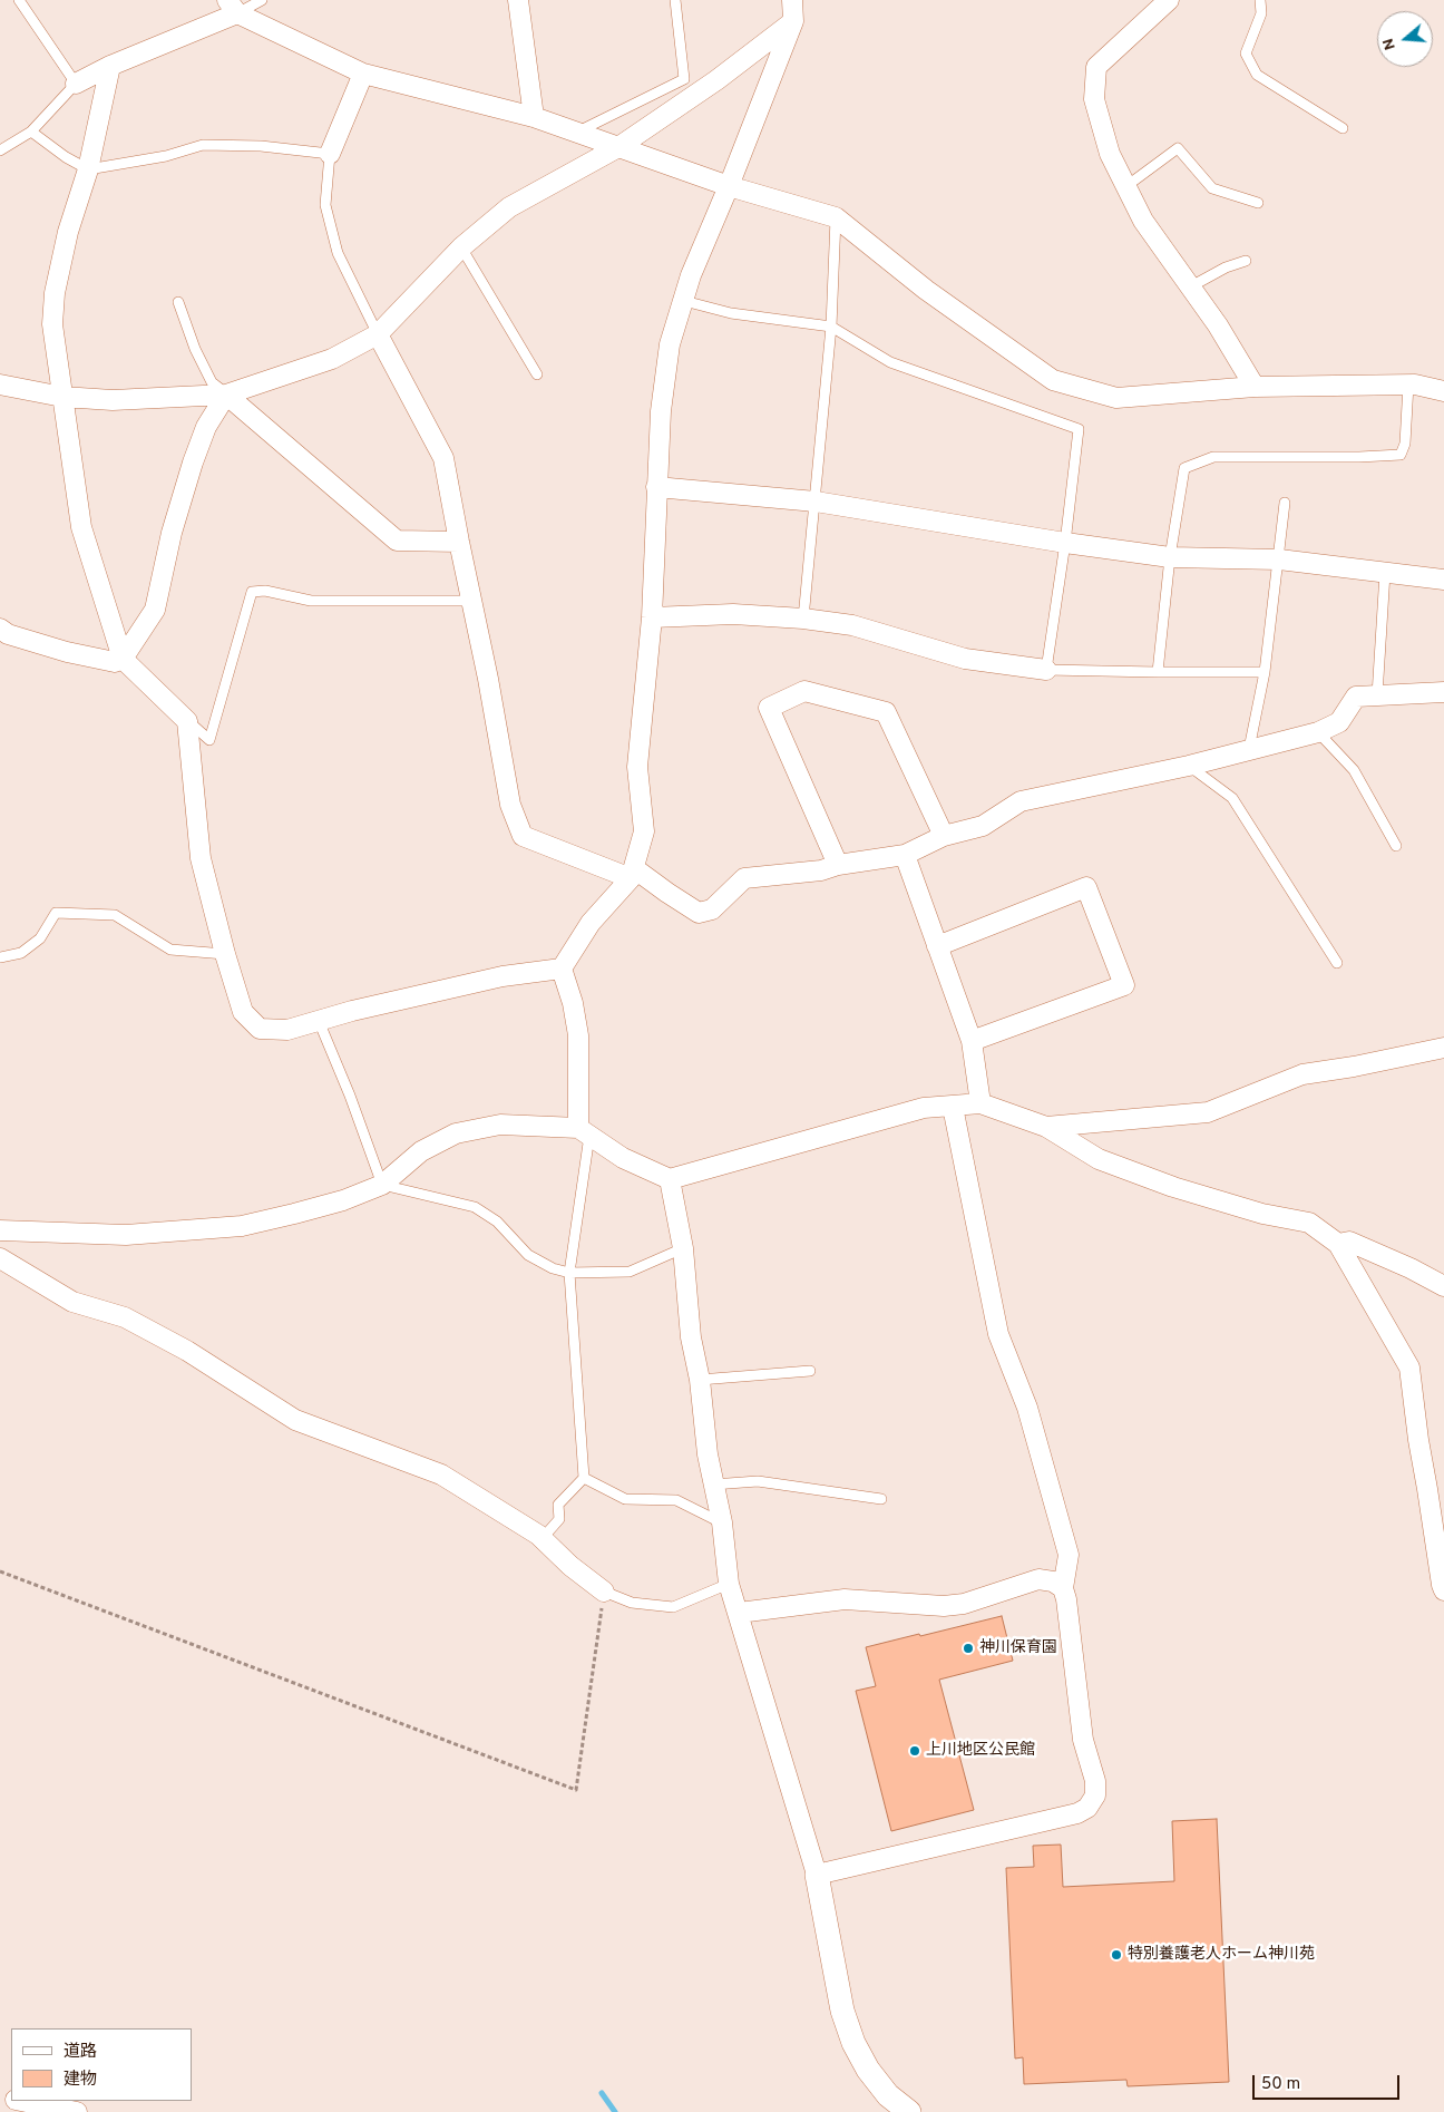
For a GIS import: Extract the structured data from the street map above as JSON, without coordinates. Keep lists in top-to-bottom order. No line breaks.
{"places":["神川保育園","上川地区公民館","特別養護老人ホーム神川苑"],"legend":["道路","建物"],"scale_bar":"50 m","north":"left"}
